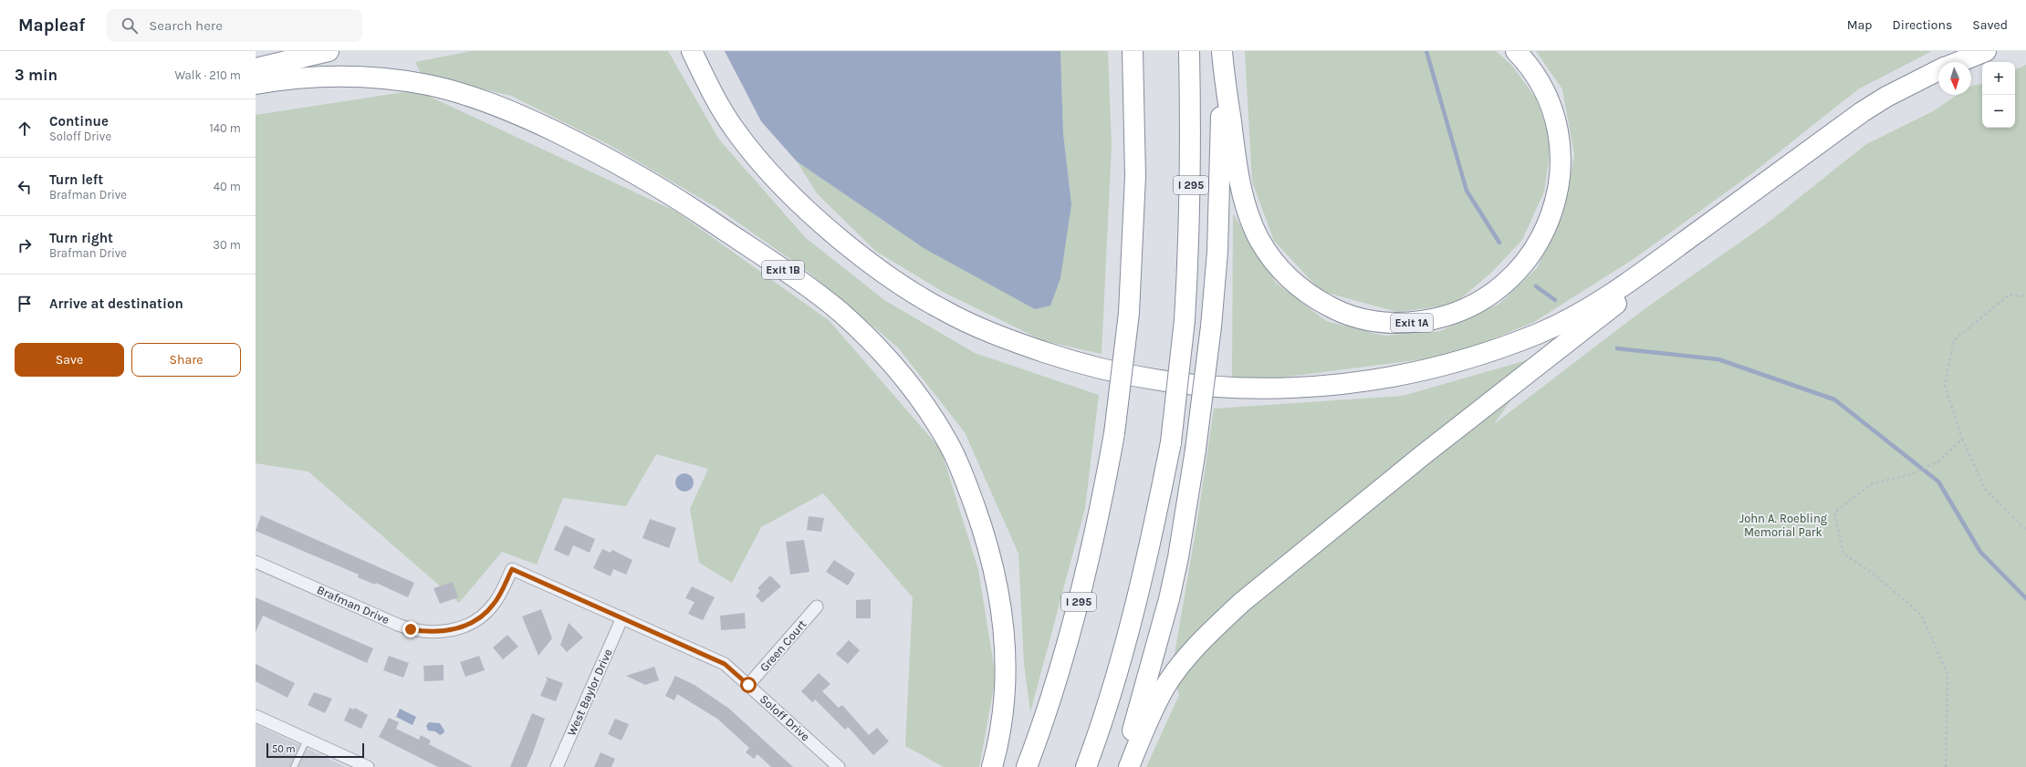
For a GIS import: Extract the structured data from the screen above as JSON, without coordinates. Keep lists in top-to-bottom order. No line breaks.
{"streets":{"highway":["I 295","Exit 1B","Exit 1A"],"street":["Brafman Drive","Green Court","West Baylor Drive","Soloff Drive"]},"crossings":[["Brafman Drive","Soloff Drive"],["Green Court","Soloff Drive"],["West Baylor Drive","Soloff Drive"]],"parks":["John A. Roebling Memorial Park"],"scale_bar":"50 m","north":"bottom","page":{"header":"Mapleaf","search":"Search here","nav":["Map","Directions","Saved"],"heading":["3 min","Walk · 210 m"],"map_buttons":["+","−"],"list":[["Continue","Soloff Drive","140 m"],["Turn left","Brafman Drive","40 m"],["Turn right","Brafman Drive","30 m"],"Arrive at destination"],"buttons":["Save","Share"],"scale":"50 m"}}
